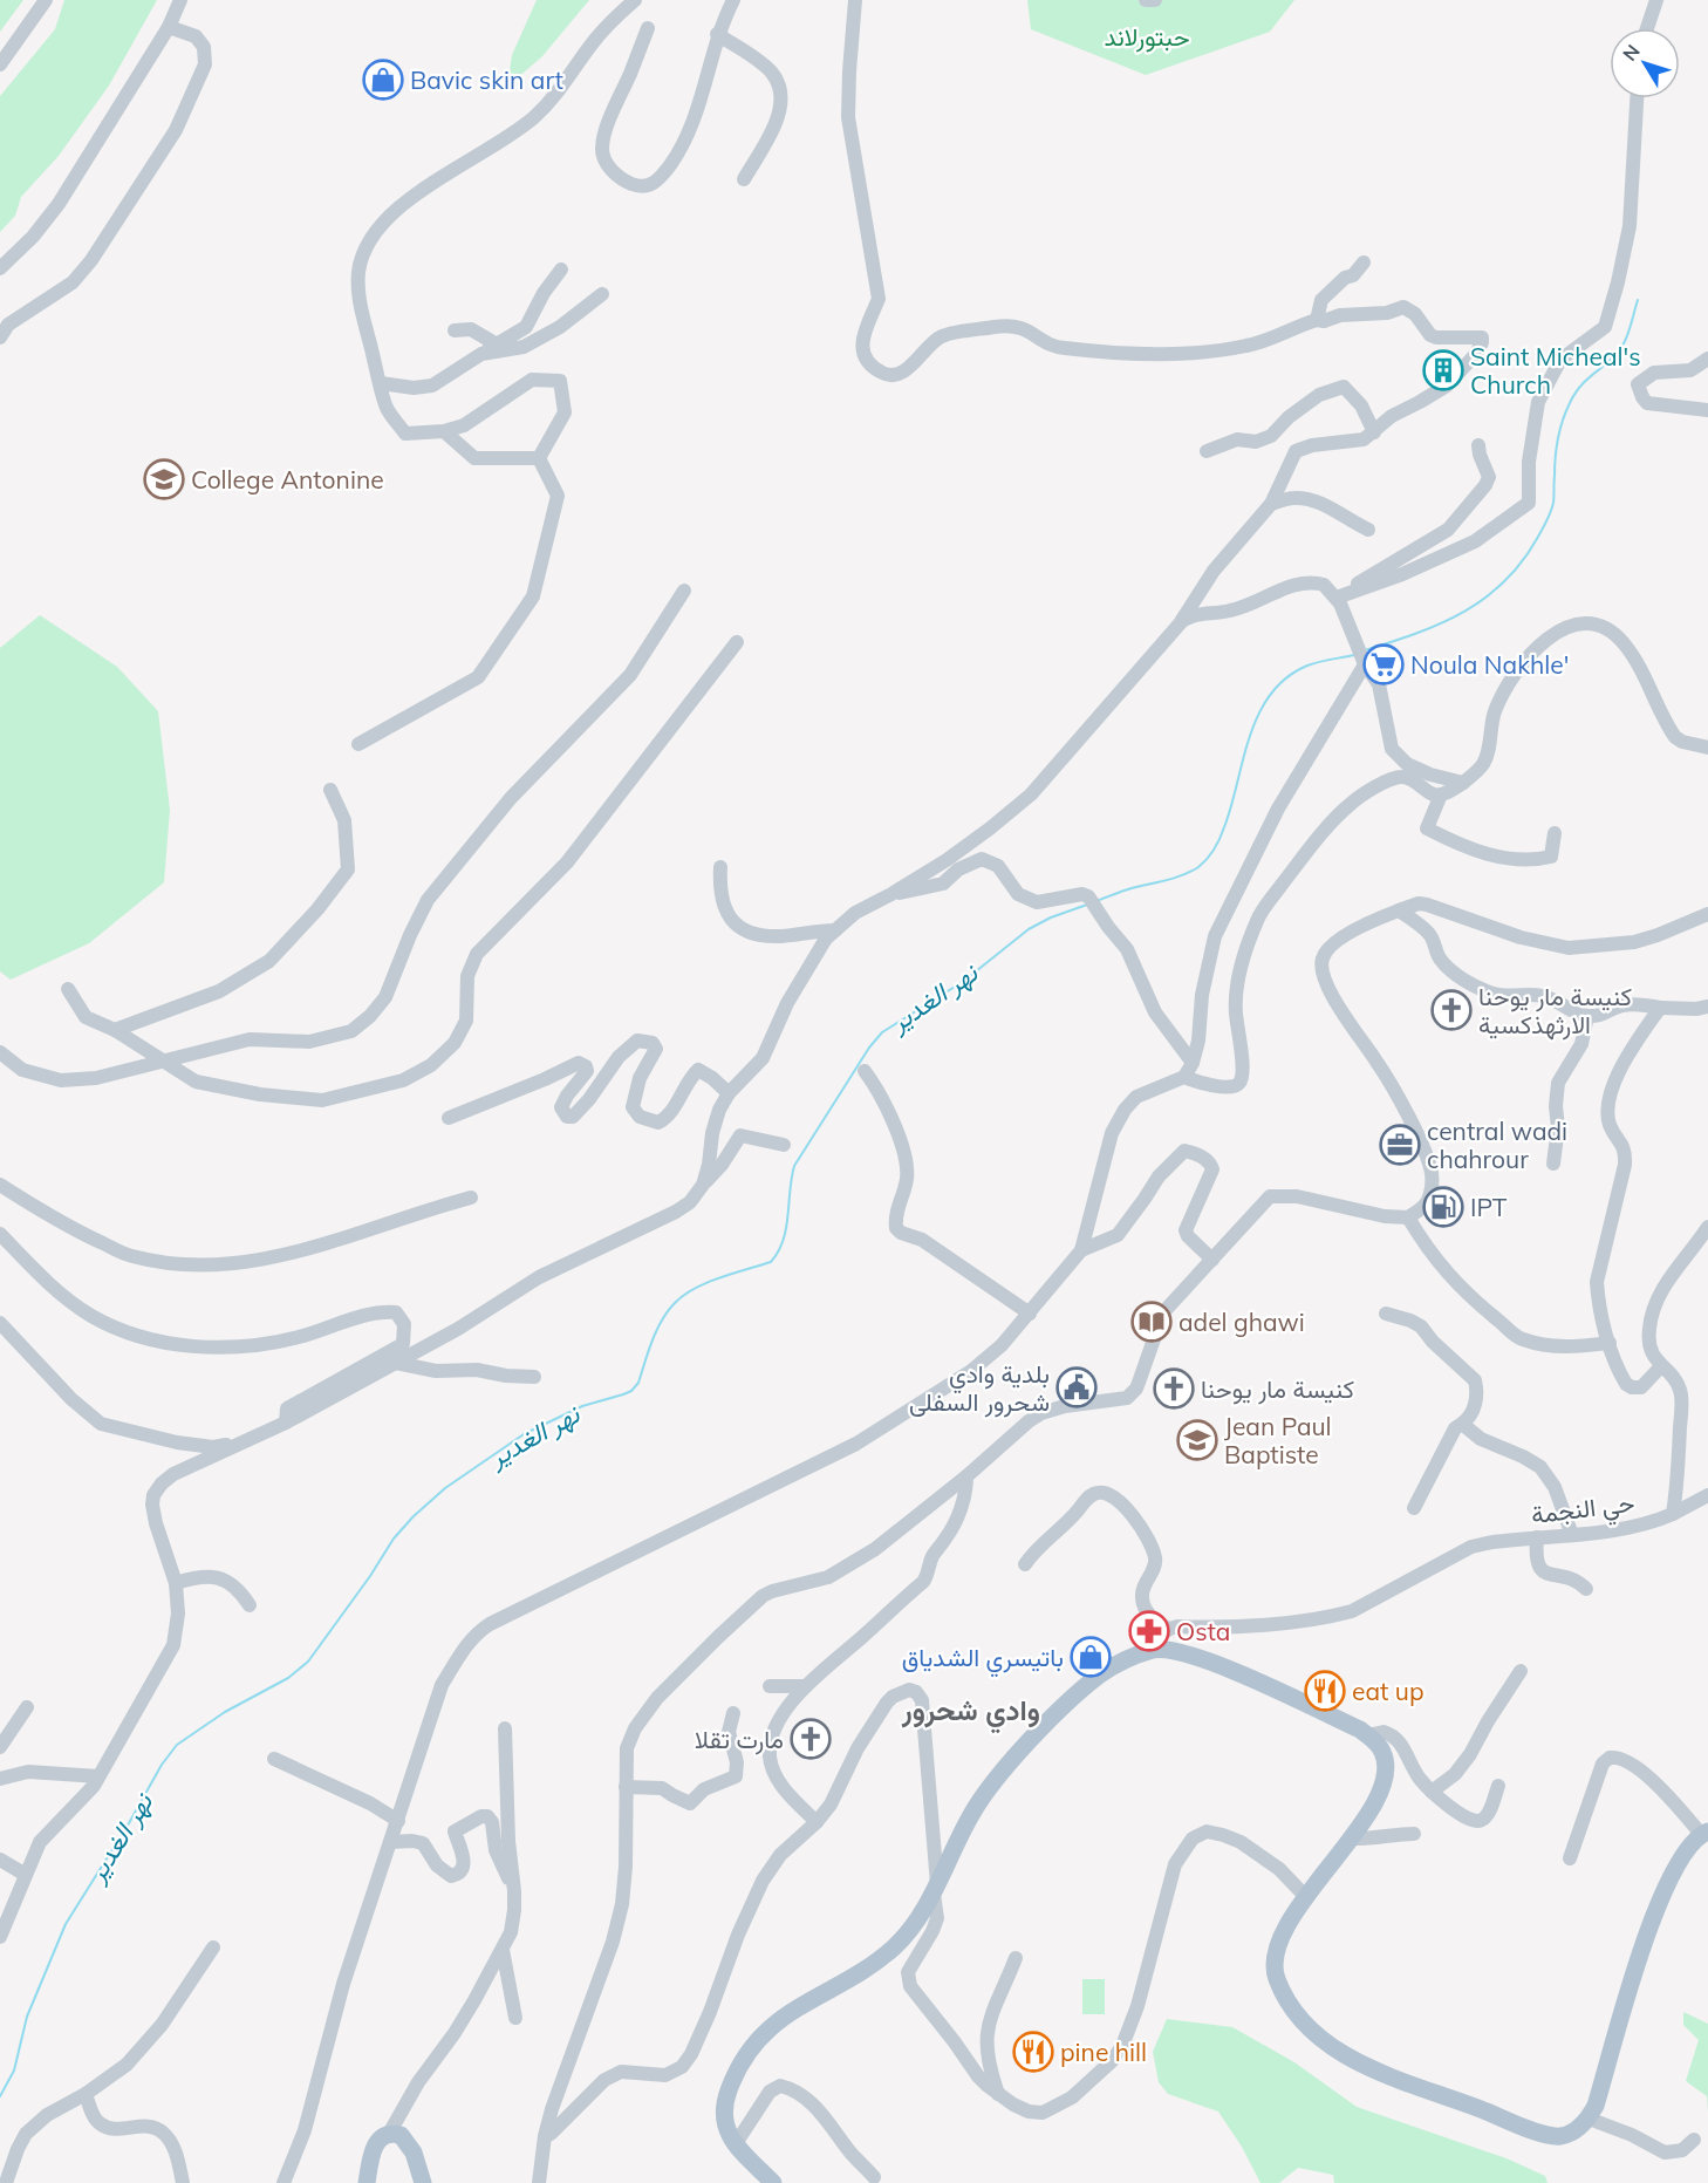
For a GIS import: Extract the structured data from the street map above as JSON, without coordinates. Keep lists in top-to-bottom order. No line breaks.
{"streets":{"street":["حي النجمة"]},"districts":["وادي شحرور"],"water":["نهر الغدير"],"parks":["حبتورلاند"],"places":{"shop":["Bavic skin art","باتيسري الشدياق"],"building":["Saint Micheal's Church"],"school or university":["College Antonine","Jean Paul Baptiste"],"supermarket":["Noula Nakhle'"],"church":["كنيسة مار يوحنا الارثهذكسية","كنيسة مار يوحنا","مارت تقلا"],"office":["central wadi chahrour"],"fuel station":["IPT"],"library":["adel ghawi"],"public building":["بلدية وادي شحرور السفلى"],"pharmacy":["Osta"],"restaurant":["eat up","pine hill"]},"north":"top left"}
